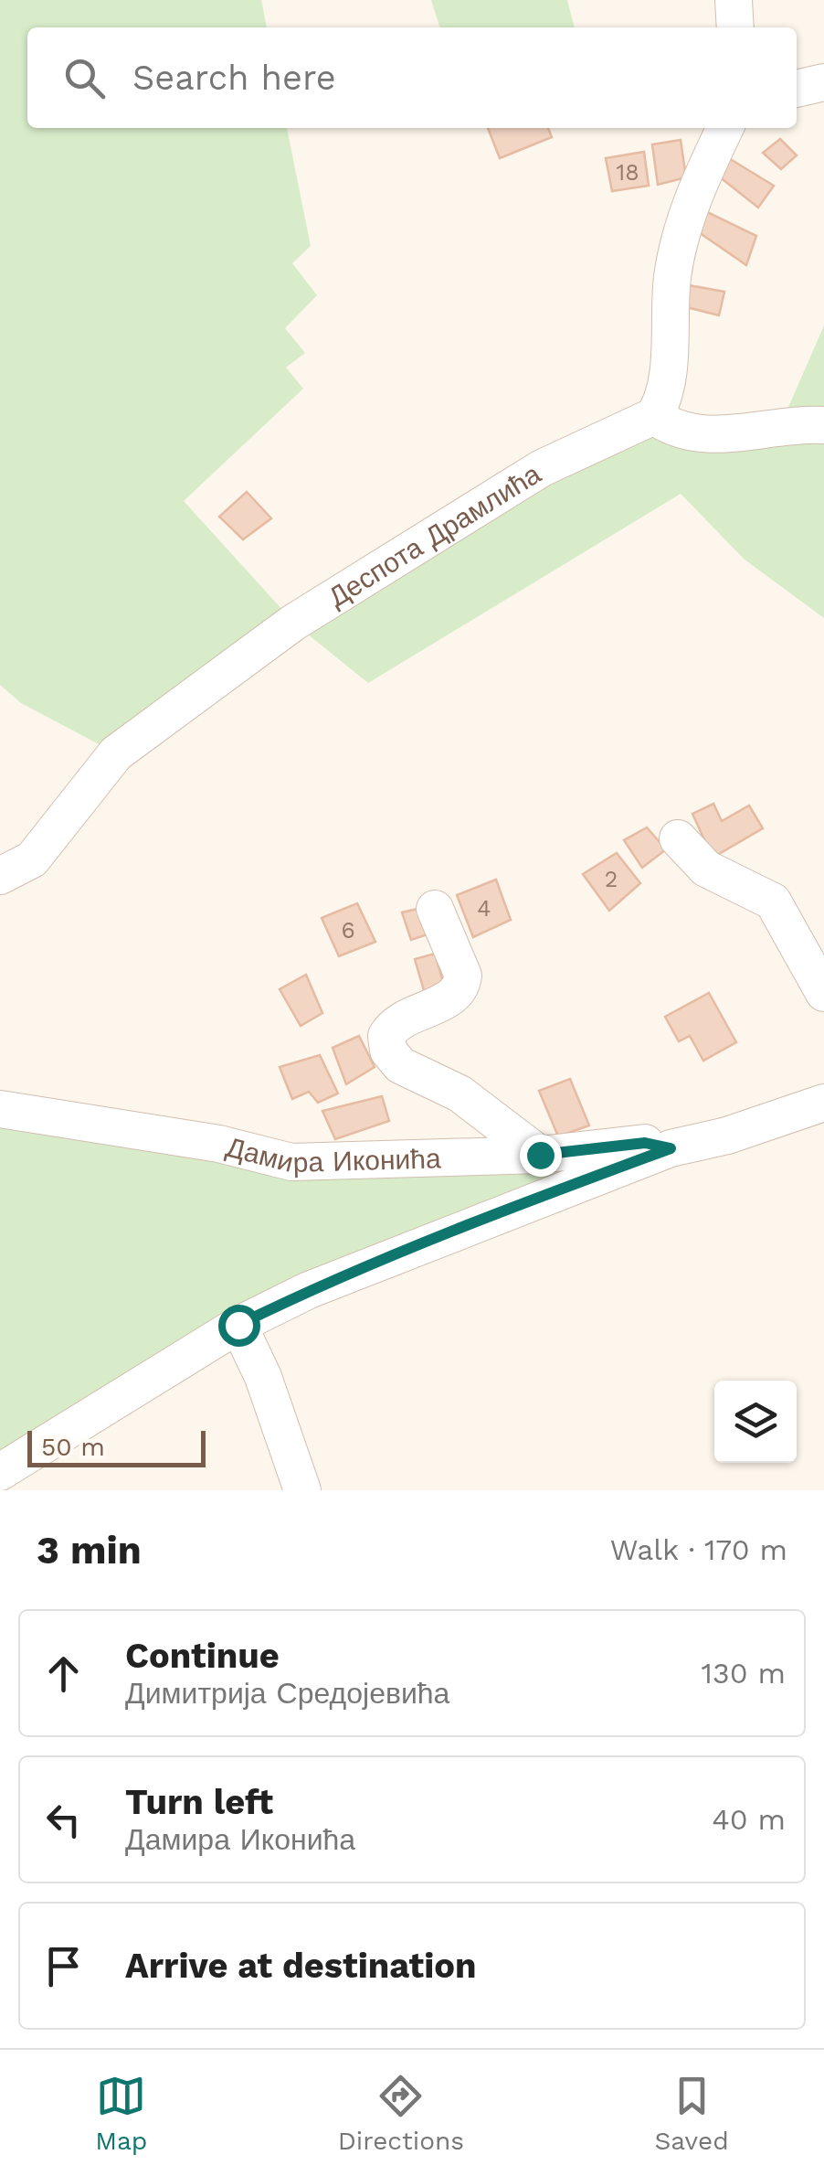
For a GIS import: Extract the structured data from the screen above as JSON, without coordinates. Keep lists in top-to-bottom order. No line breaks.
{"streets":{"street":["Деспота Драмлића","Дамира Иконића"]},"house_numbers":["18","2","4","6"],"scale_bar":"50 m","page":{"search":"Search here","scale":"50 m","heading":["3 min","Walk · 170 m"],"list":[["Continue","Димитрија Средојевића","130 m"],["Turn left","Дамира Иконића","40 m"],"Arrive at destination"],"nav":["Map","Directions","Saved"]}}
